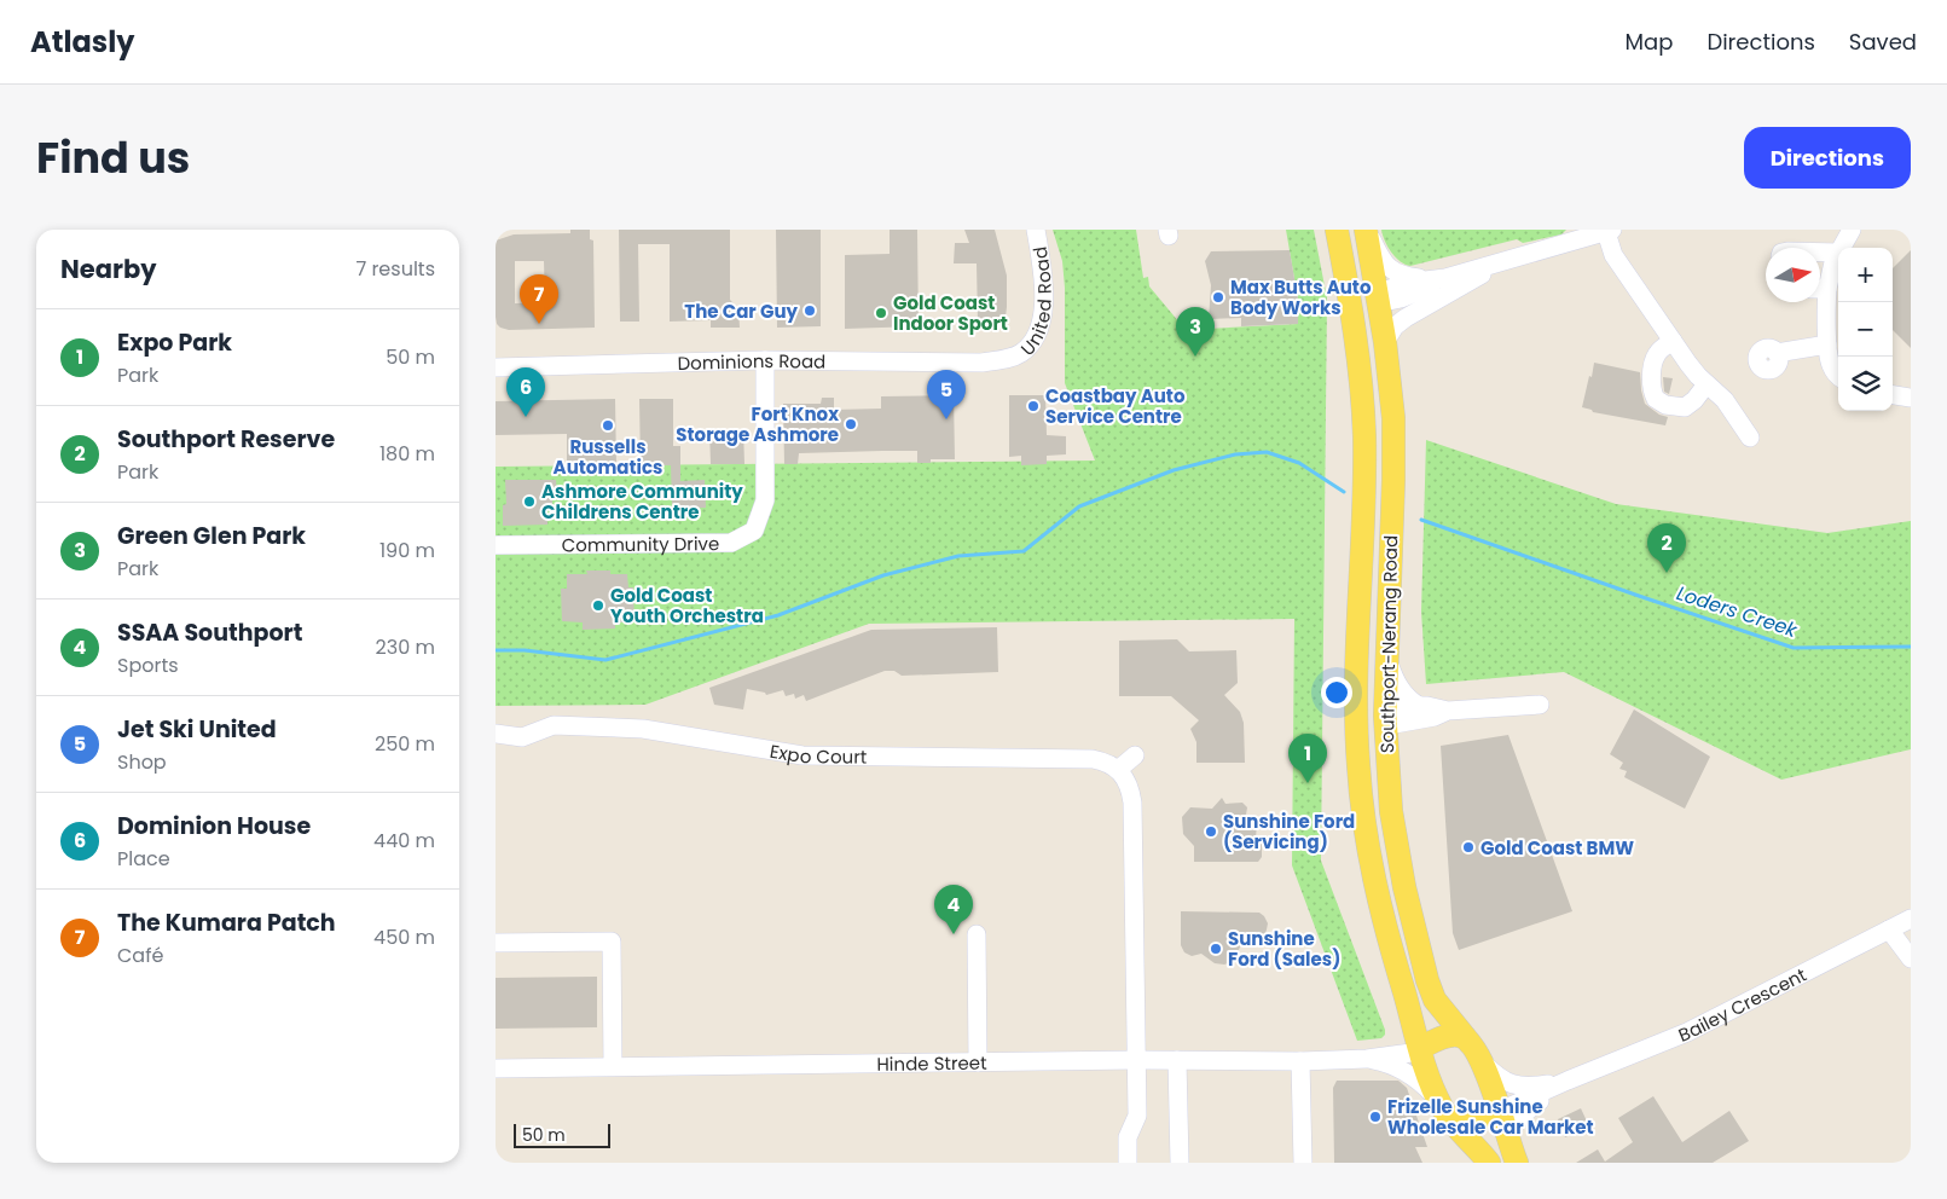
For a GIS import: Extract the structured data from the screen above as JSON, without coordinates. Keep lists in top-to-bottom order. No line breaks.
{"streets":{"main road":["Southport-Nerang Road"],"street":["United Road","Dominions Road","Community Drive","Expo Court","Bailey Crescent","Hinde Street"]},"crossings":[["United Road","Dominions Road"],["Dominions Road","Community Drive"],["Southport-Nerang Road","Bailey Crescent"],["Southport-Nerang Road","Hinde Street"]],"water":["Loders Creek"],"places":["Max Butts Auto Body Works","The Car Guy","Gold Coast Indoor Sport","Coastbay Auto Service Centre","Fort Knox Storage Ashmore","Russells Automatics","Ashmore Community Childrens Centre","Gold Coast Youth Orchestra","Sunshine Ford (Servicing)","Gold Coast BMW","Sunshine Ford (Sales)","Frizelle Sunshine Wholesale Car Market"],"scale_bar":"50 m","north":"right","page":{"header":"Atlasly","nav":["Map","Directions","Saved"],"title":"Find us","buttons":"Directions","heading":["Nearby","7 results"],"map_buttons":["+","−"],"pins":["7","3","6","5","2","1","4"],"list":[{"mark":"1","name":"Expo Park","note":"Park","value":"50 m"},{"mark":"2","name":"Southport Reserve","note":"Park","value":"180 m"},{"mark":"3","name":"Green Glen Park","note":"Park","value":"190 m"},{"mark":"4","name":"SSAA Southport","note":"Sports","value":"230 m"},{"mark":"5","name":"Jet Ski United","note":"Shop","value":"250 m"},{"mark":"6","name":"Dominion House","note":"Place","value":"440 m"},{"mark":"7","name":"The Kumara Patch","note":"Café","value":"450 m"}],"scale":"50 m"}}
